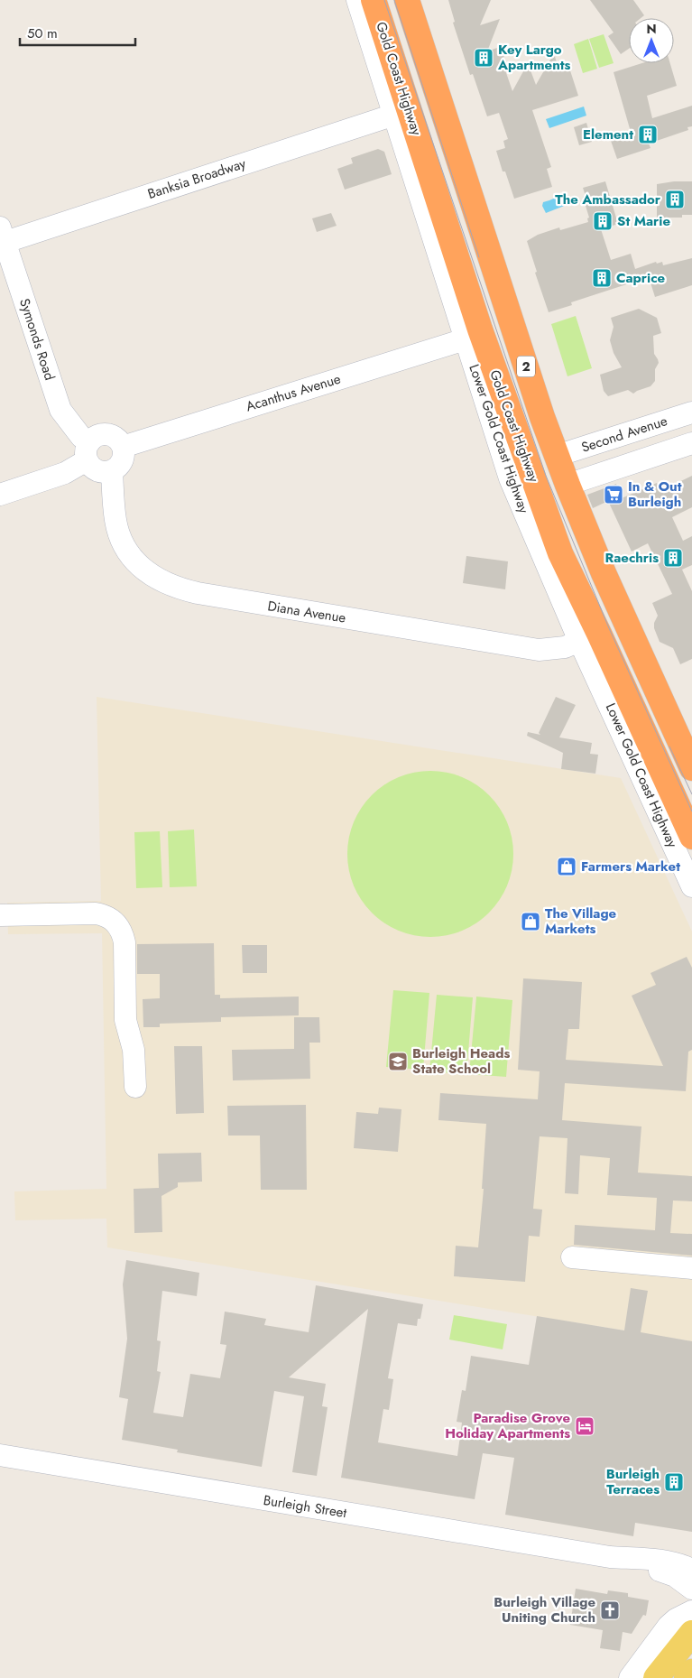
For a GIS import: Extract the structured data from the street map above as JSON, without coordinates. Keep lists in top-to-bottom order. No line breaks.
{"streets":{"highway":["Gold Coast Highway","2"],"street":["Banksia Broadway","Symonds Road","Acanthus Avenue","Second Avenue","Lower Gold Coast Highway","Diana Avenue","Burleigh Street"]},"crossings":[["Banksia Broadway","Symonds Road"],["Banksia Broadway","Lower Gold Coast Highway"],["Symonds Road","Acanthus Avenue"],["Symonds Road","Diana Avenue"],["2","Second Avenue"],["Acanthus Avenue","Lower Gold Coast Highway"],["Acanthus Avenue","Diana Avenue"],["Lower Gold Coast Highway","Diana Avenue"]],"places":{"building":["Key Largo Apartments","Element","The Ambassador","St Marie","Caprice","Raechris","Burleigh Terraces"],"supermarket":["In & Out Burleigh"],"shop":["Farmers Market","The Village Markets"],"school or university":["Burleigh Heads State School"],"hotel":["Paradise Grove Holiday Apartments"],"church":["Burleigh Village Uniting Church"]},"scale_bar":"50 m","north":"top"}
